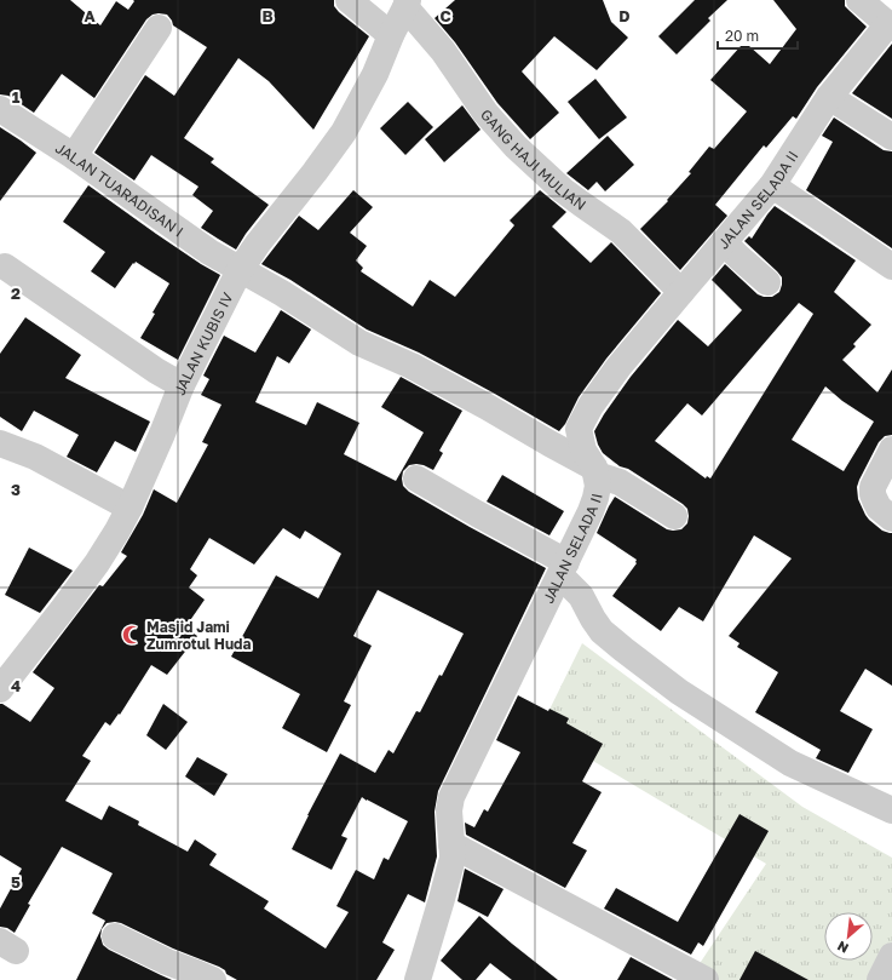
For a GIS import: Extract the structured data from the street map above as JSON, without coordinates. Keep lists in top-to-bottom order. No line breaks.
{"streets":{"street":["GANG HAJI MULIAN","JALAN TUARADISAN I","JALAN SELADA II","JALAN KUBIS IV"]},"crossings":[["GANG HAJI MULIAN","JALAN SELADA II"],["GANG HAJI MULIAN","JALAN KUBIS IV"],["JALAN TUARADISAN I","JALAN SELADA II"],["JALAN TUARADISAN I","JALAN KUBIS IV"]],"places":{"mosque":["Masjid Jami Zumrotul Huda"]},"scale_bar":"20 m","north":"bottom left","grid":{"columns":["A","B","C","D"],"rows":["1","2","3","4","5"]}}
